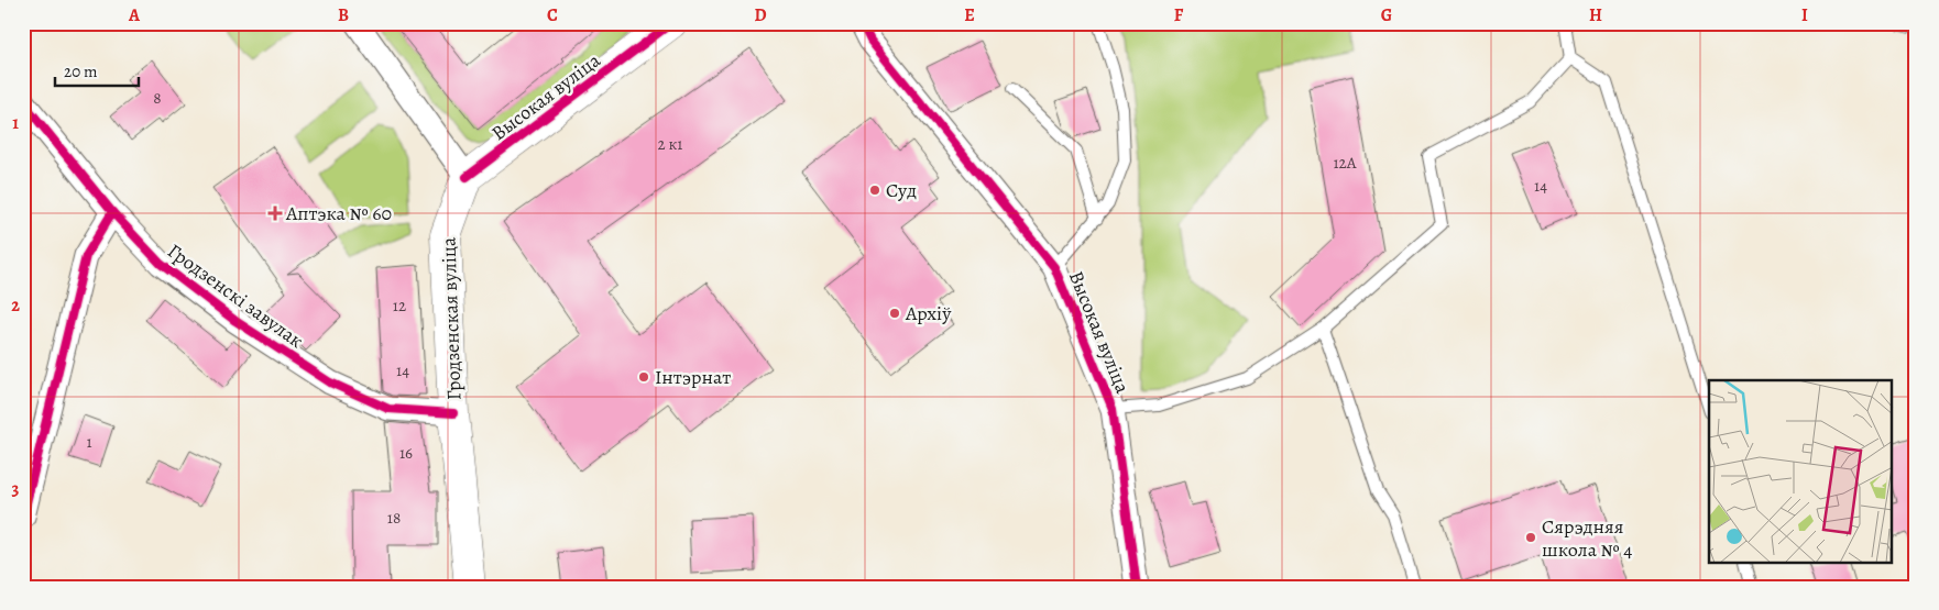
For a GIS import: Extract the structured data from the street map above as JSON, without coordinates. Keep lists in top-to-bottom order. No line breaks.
{"streets":{"street":["Высокая вуліца","Гродзенскі завулак","Гродзенская вуліца"]},"crossings":[["Высокая вуліца","Гродзенская вуліца"],["Гродзенскі завулак","Гродзенская вуліца"]],"places":{"other":["Суд","Архіў","Інтэрнат","Сярэдняя школа № 4"],"health":["Аптэка № 60"]},"house_numbers":["8","2 к1","12А","14","12","14","1","16","18"],"scale_bar":"20 m","grid":{"columns":["A","B","C","D","E","F","G","H","I"],"rows":["1","2","3"]}}
